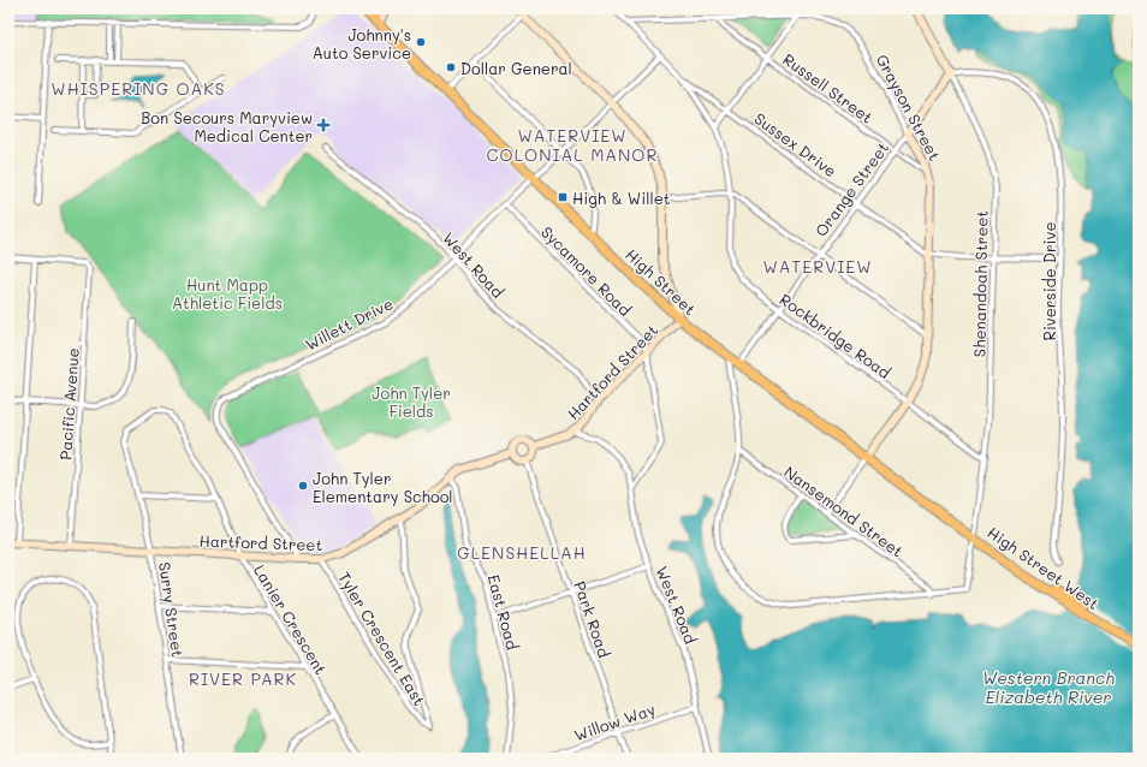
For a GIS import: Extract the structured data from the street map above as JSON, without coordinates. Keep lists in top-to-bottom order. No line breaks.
{"streets":{"main road":["High Street","High Street West"],"street":["Russell Street","Grayson Street","Sussex Drive","Orange Street","West Road","Sycamore Road","Riverside Drive","Shenandoah Street","Willett Drive","Rockbridge Road","Hartford Street","Pacific Avenue","Nansemond Street","Surry Street","East Road","Lanier Crescent","Park Road","Tyler Crescent East","Willow Way"]},"crossings":[["Russell Street","Grayson Street"],["Russell Street","Orange Street"],["Grayson Street","Sussex Drive"],["Grayson Street","Orange Street"],["Grayson Street","High Street"],["Grayson Street","Rockbridge Road"],["Grayson Street","Nansemond Street"],["Sussex Drive","Orange Street"],["Sussex Drive","Rockbridge Road"],["Orange Street","High Street"],["Orange Street","Riverside Drive"],["Orange Street","Shenandoah Street"],["Orange Street","Rockbridge Road"],["West Road","Sycamore Road"],["West Road","Willett Drive"],["West Road","Hartford Street"],["West Road","Willow Way"],["Sycamore Road","Willett Drive"],["Sycamore Road","Hartford Street"],["High Street","Shenandoah Street"],["High Street","Willett Drive"],["High Street","Hartford Street"],["High Street","High Street West"],["Riverside Drive","Shenandoah Street"],["Shenandoah Street","Rockbridge Road"],["Shenandoah Street","Nansemond Street"],["Shenandoah Street","High Street West"],["Willett Drive","Rockbridge Road"],["Willett Drive","Hartford Street"],["Hartford Street","Pacific Avenue"],["Hartford Street","Surry Street"],["Hartford Street","East Road"],["Hartford Street","Lanier Crescent"],["Hartford Street","Park Road"],["Hartford Street","Tyler Crescent East"],["Surry Street","Lanier Crescent"],["Park Road","Willow Way"]],"districts":["WHISPERING OAKS","WATERVIEW COLONIAL MANOR","WATERVIEW","GLENSHELLAH","RIVER PARK"],"water":["Western Branch Elizabeth River"],"parks":["Hunt Mapp Athletic Fields","John Tyler Fields"],"places":{"other":["Johnny's Auto Service","Dollar General","John Tyler Elementary School"],"health":["Bon Secours Maryview Medical Center"],"transit":["High & Willet"]}}
